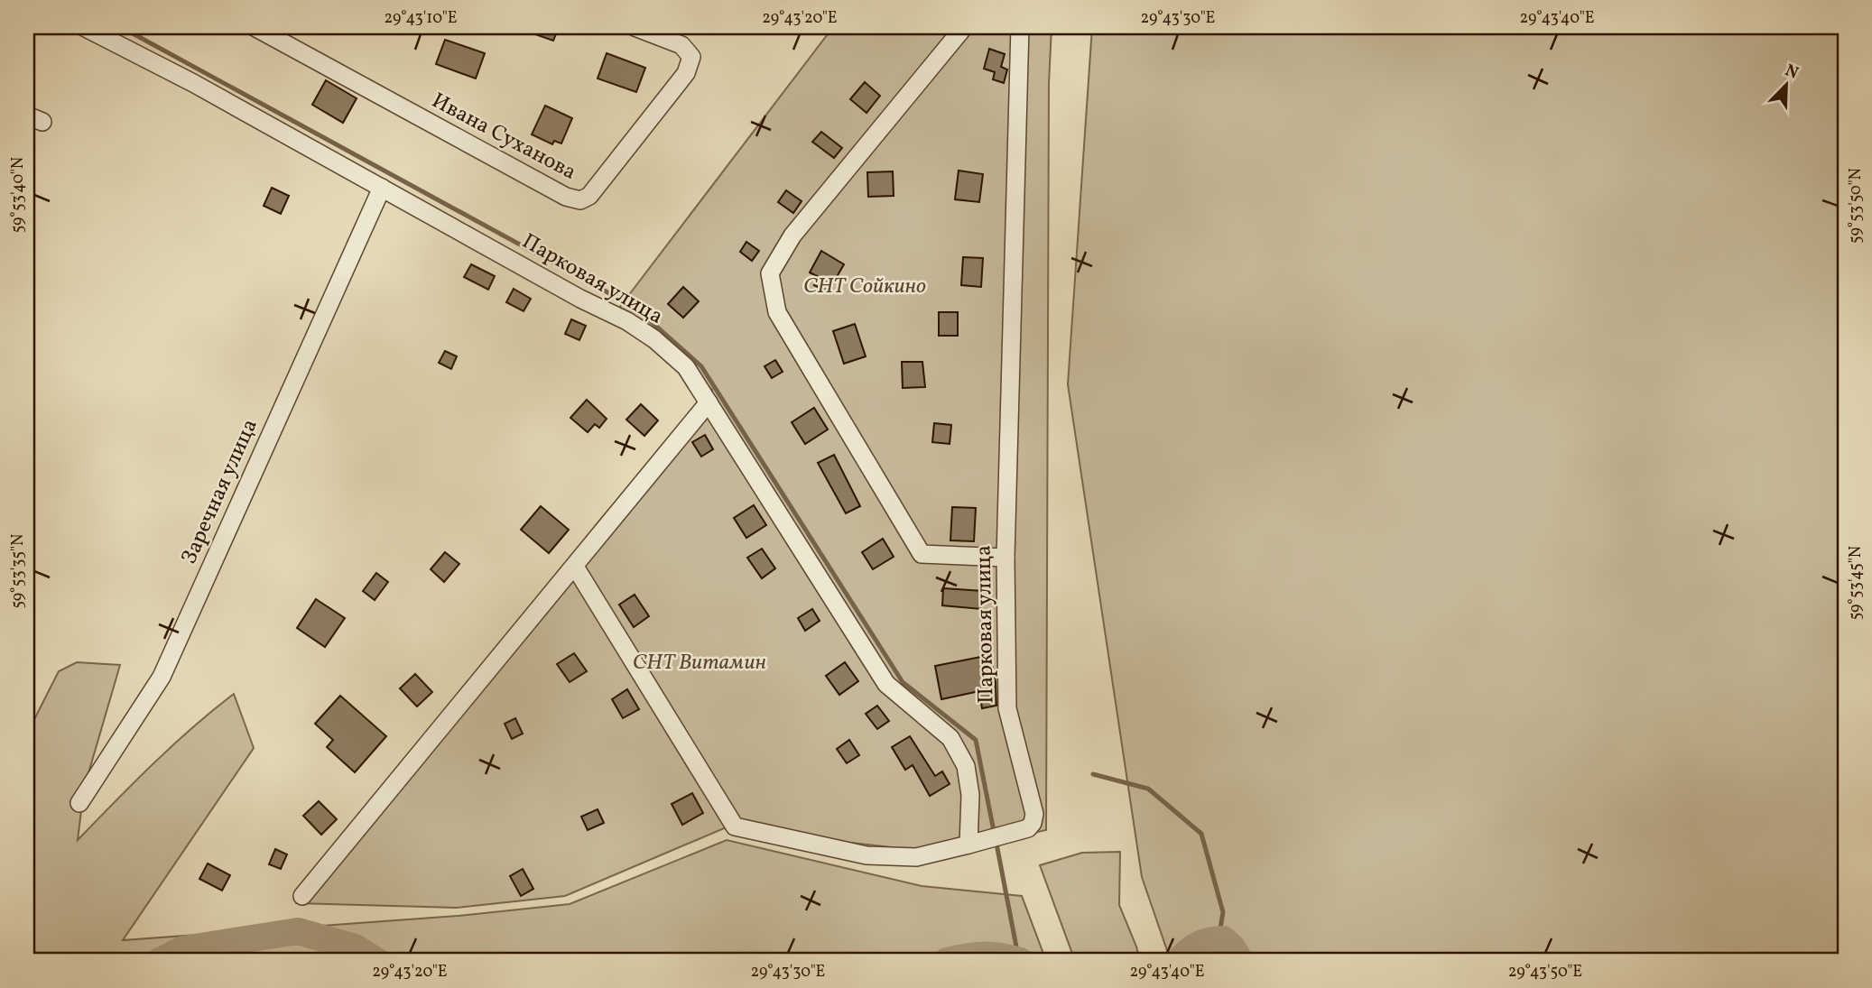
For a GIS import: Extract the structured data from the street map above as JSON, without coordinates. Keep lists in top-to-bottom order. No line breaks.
{"streets":{"street":["Ивана Суханова","Парковая улица","Заречная улица"]},"crossings":[["Парковая улица","Заречная улица"]],"parks":["СНТ Сойкино","СНТ Витамин"],"north":"top right","coordinates":["29°43'10\"E","29°43'20\"E","29°43'30\"E","29°43'40\"E","59°53'40\"N","59°53'50\"N","59°53'35\"N","59°53'45\"N","29°43'50\"E"]}
